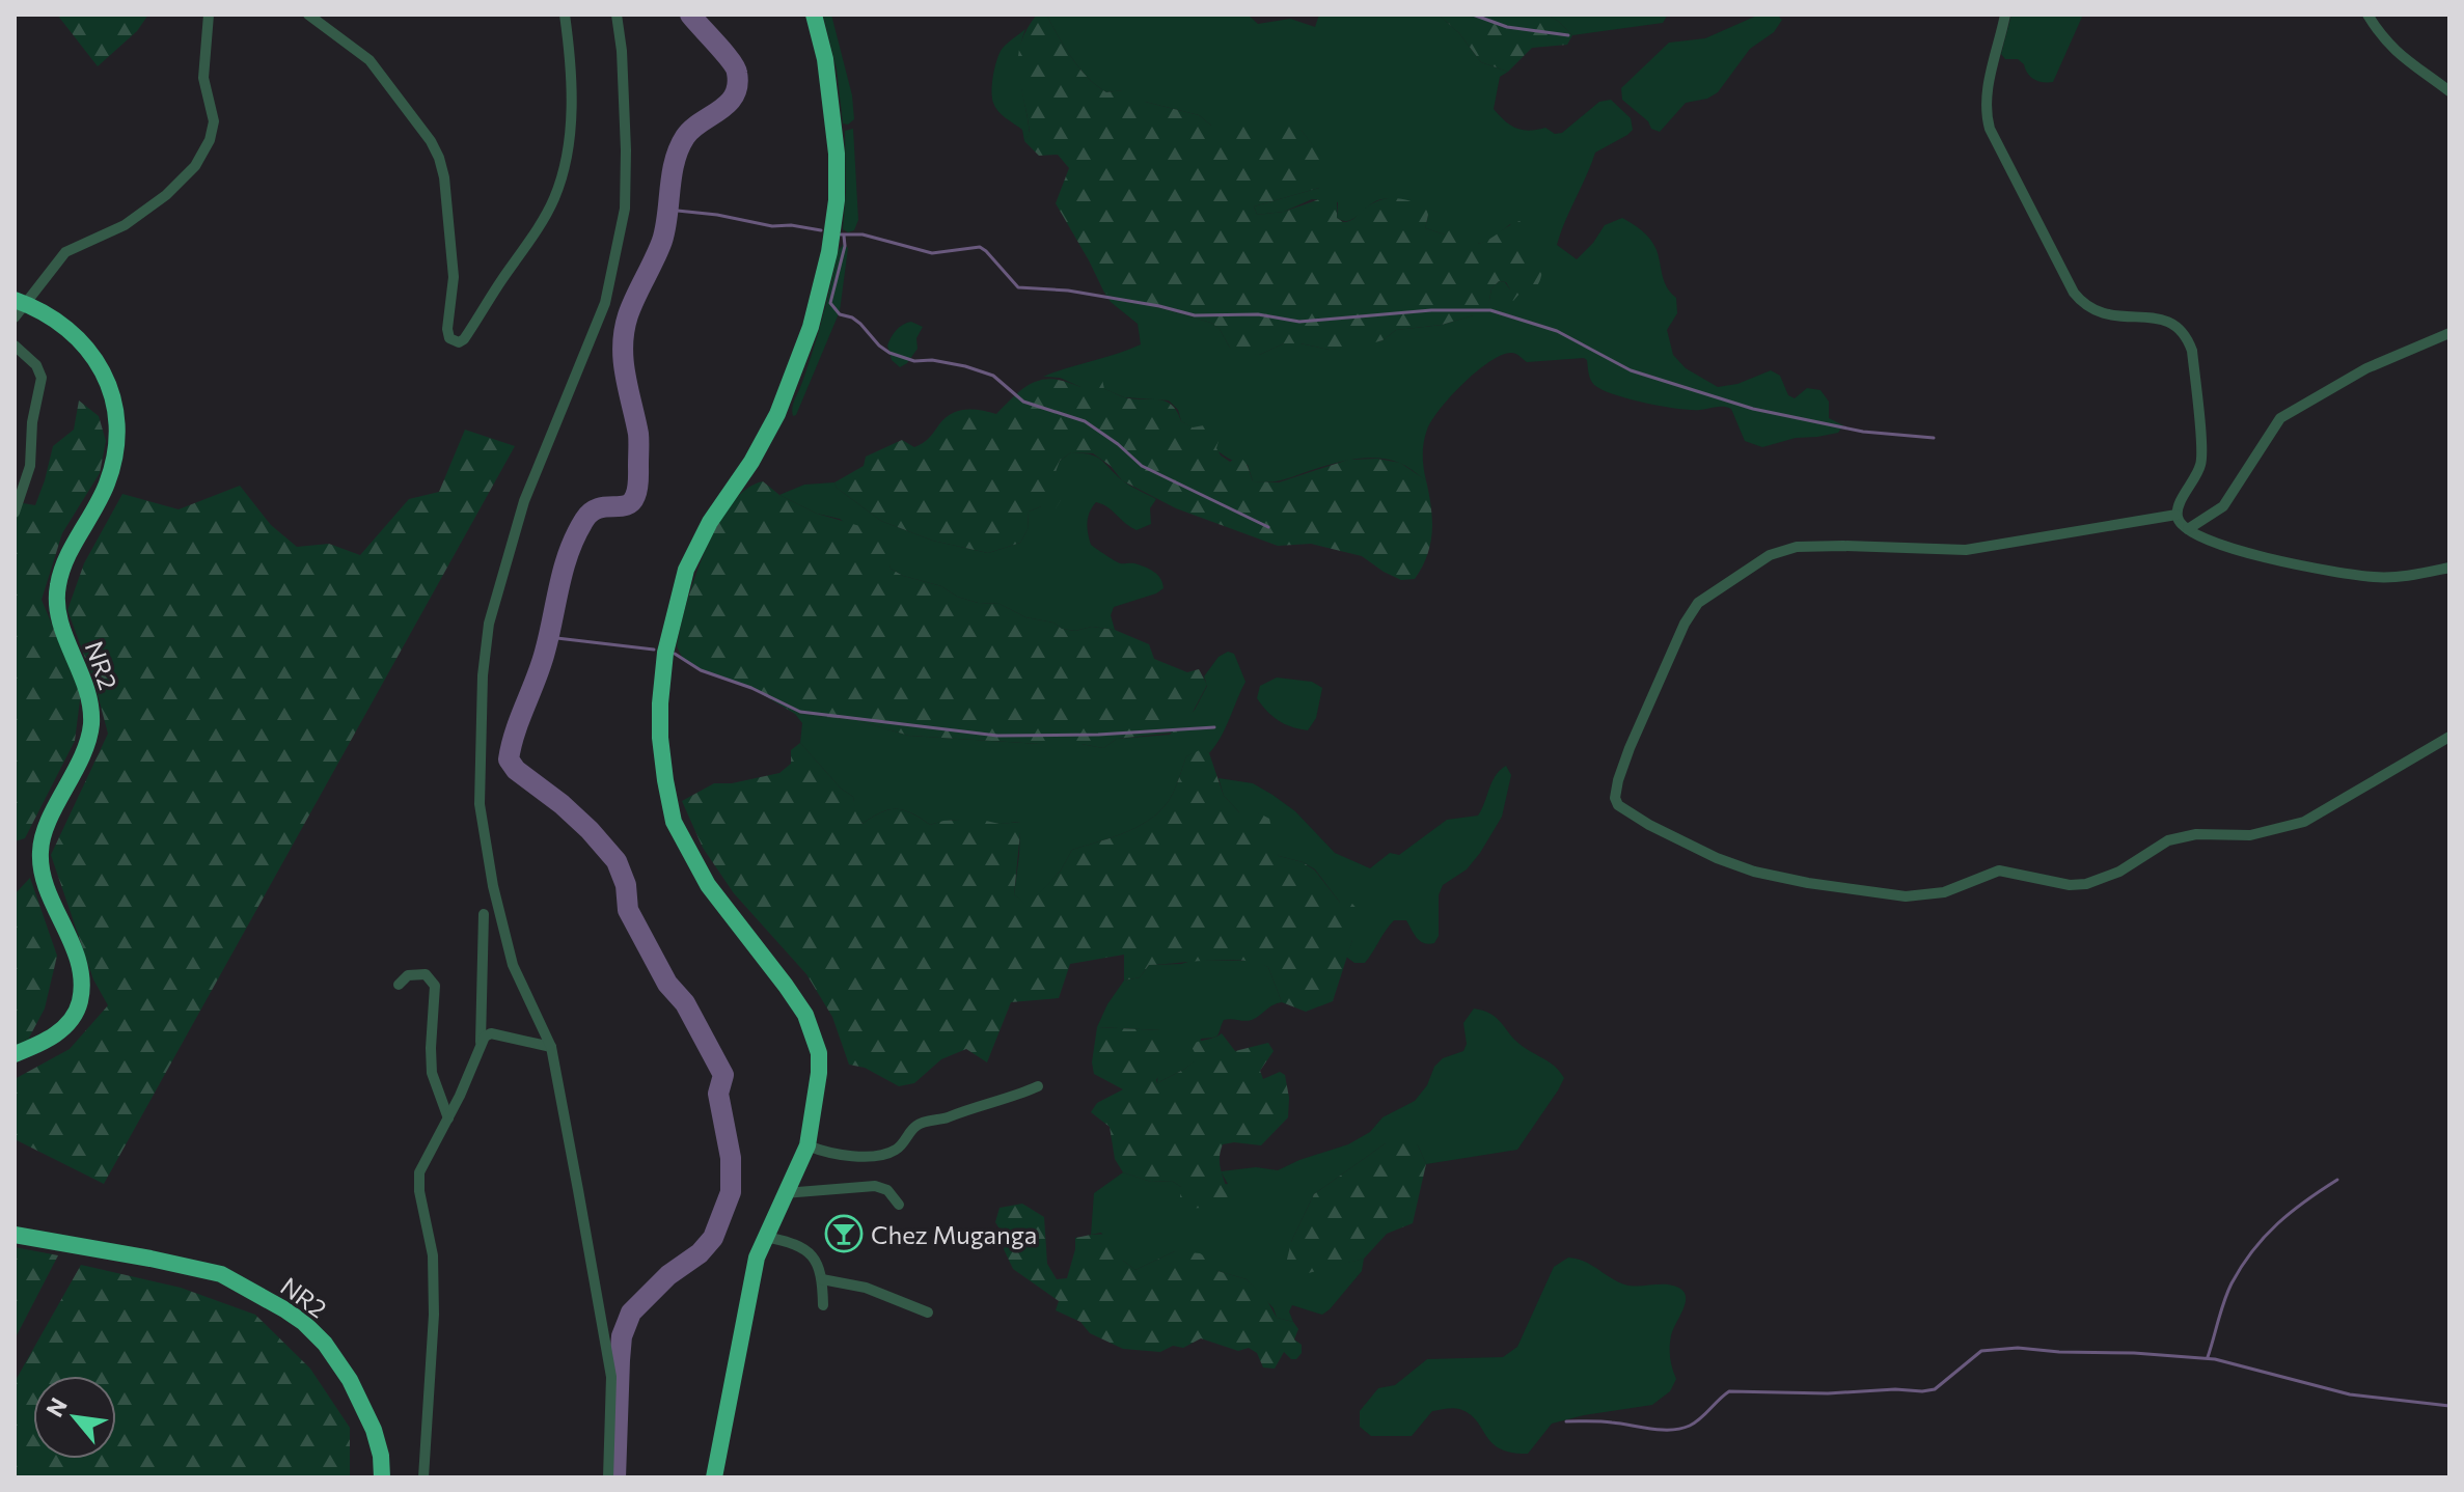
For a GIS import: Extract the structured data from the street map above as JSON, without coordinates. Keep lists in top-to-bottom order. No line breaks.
{"streets":{"highway":["NR2"]},"places":{"bar":["Chez Muganga"]},"north":"top left"}
